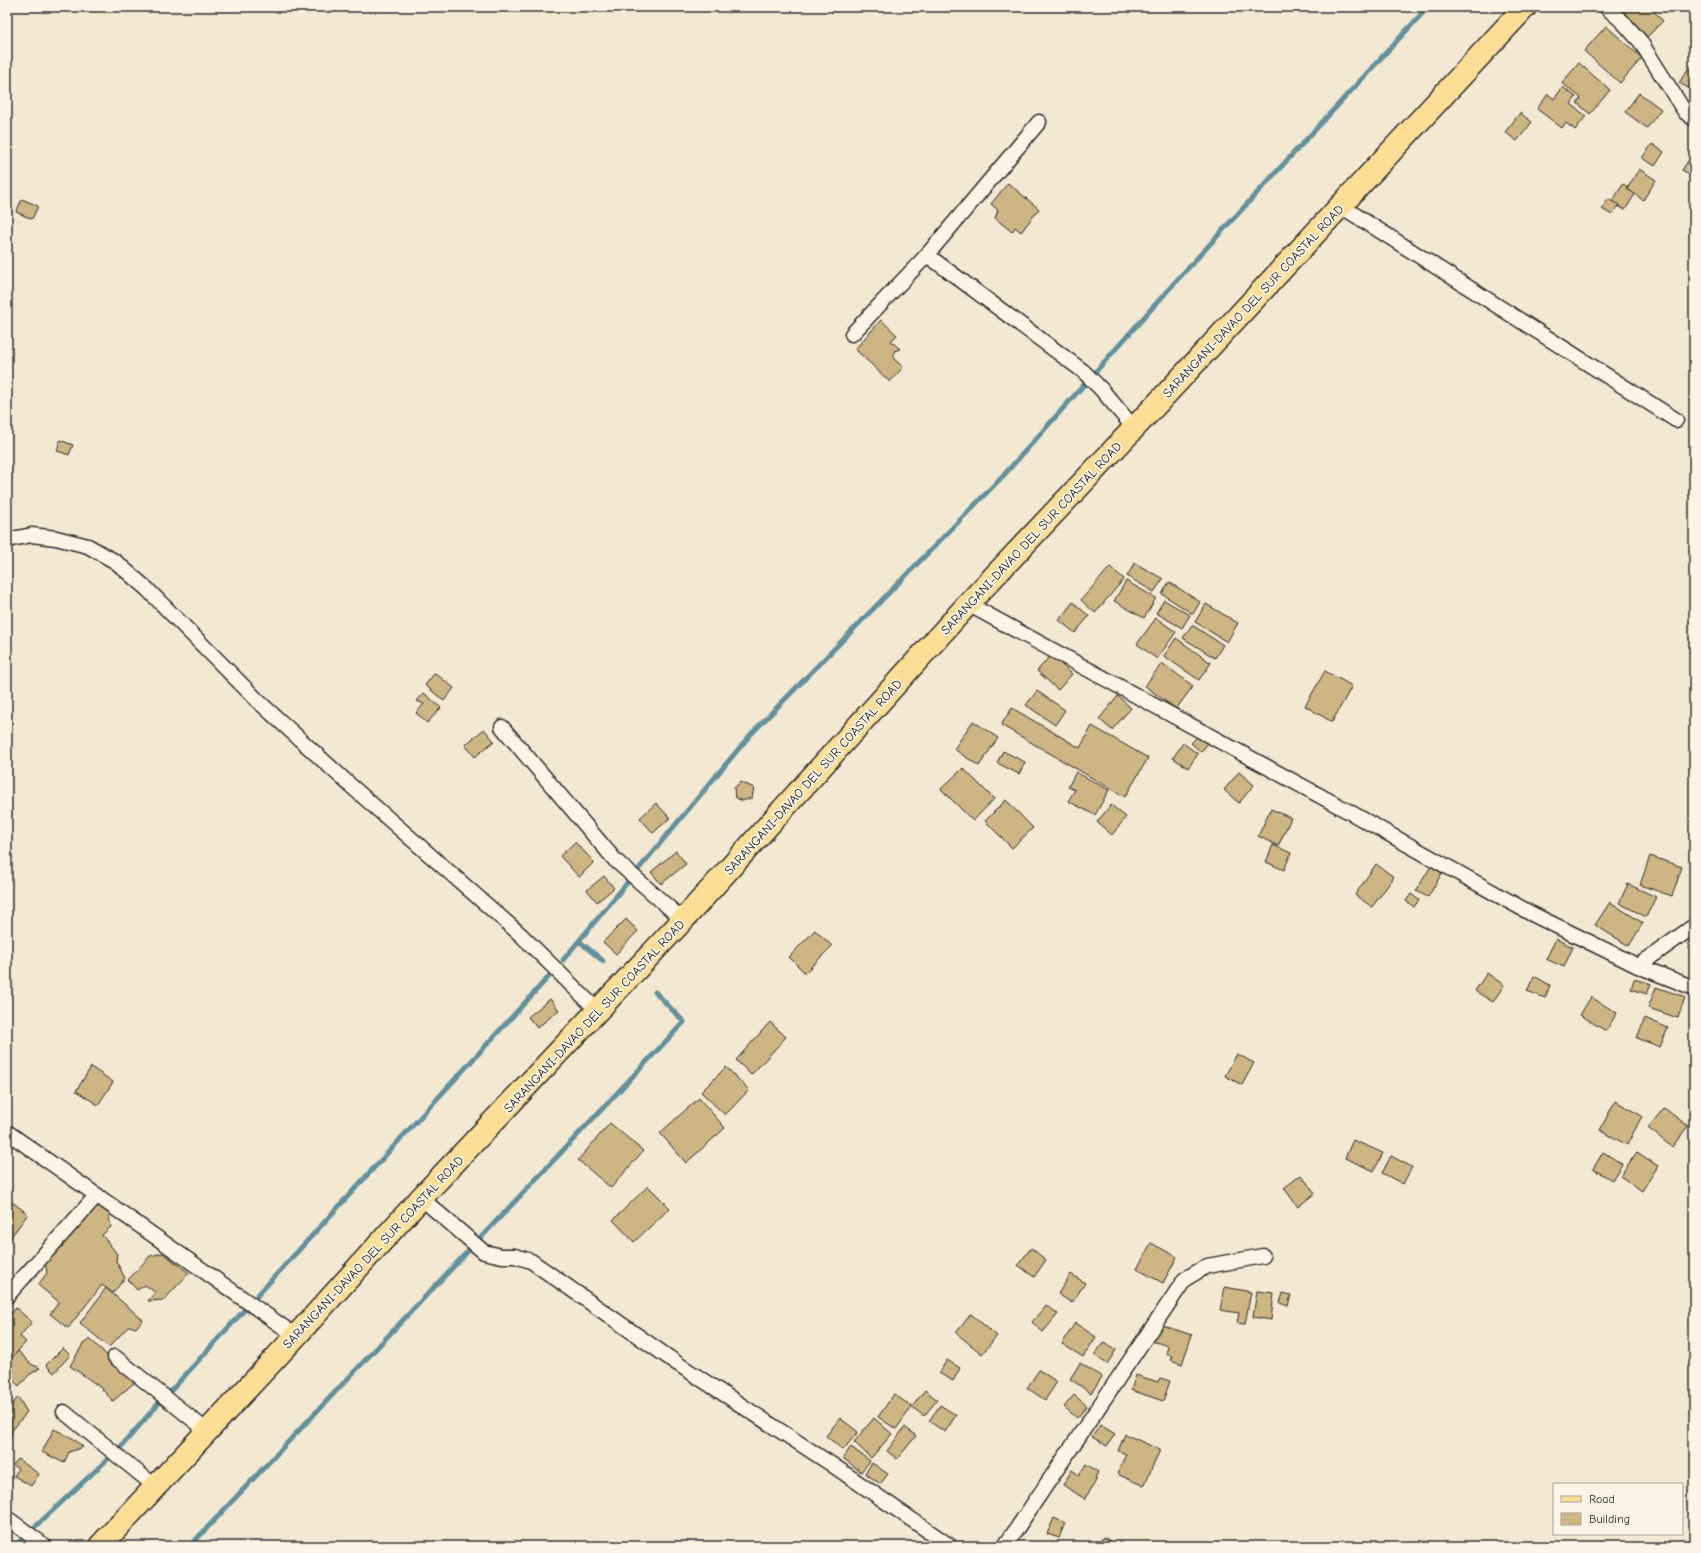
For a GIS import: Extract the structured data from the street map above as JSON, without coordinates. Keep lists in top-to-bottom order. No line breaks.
{"streets":{"main road":["SARANGANI-DAVAO DEL SUR COASTAL ROAD"]},"legend":["Road","Building"]}
